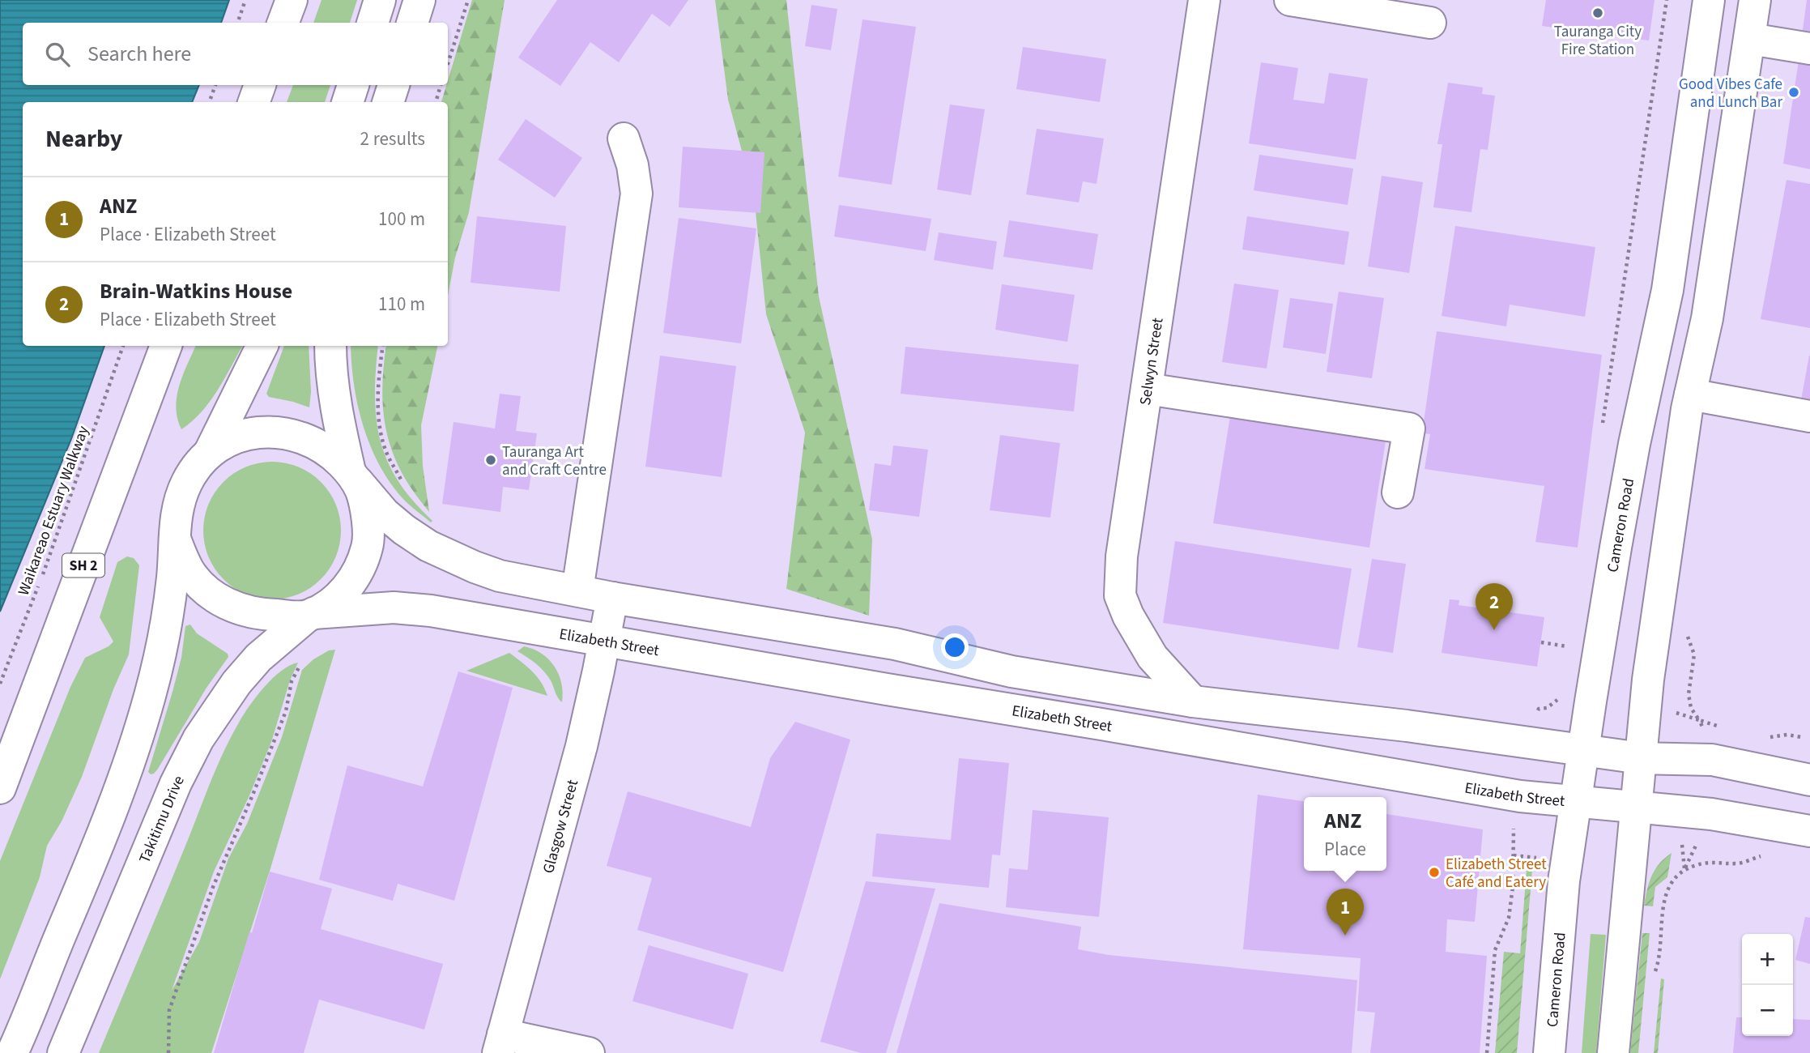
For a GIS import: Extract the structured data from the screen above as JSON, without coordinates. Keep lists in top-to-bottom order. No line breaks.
{"streets":{"main road":["Selwyn Street","Cameron Road","SH 2","Elizabeth Street","Takitimu Drive","Glasgow Street"],"path":["Waikareao Estuary Walkway"]},"crossings":[["Cameron Road","Elizabeth Street"],["Elizabeth Street","Takitimu Drive"],["Elizabeth Street","Glasgow Street"]],"places":["Tauranga City Fire Station","Good Vibes Cafe and Lunch Bar","Tauranga Art and Craft Centre","Elizabeth Street Café and Eatery"],"page":{"search":"Search here","heading":["Nearby","2 results"],"list":[{"mark":"1","name":"ANZ","note":"Place · Elizabeth Street","value":"100 m"},{"mark":"2","name":"Brain-Watkins House","note":"Place · Elizabeth Street","value":"110 m"}],"pins":["2","1"],"popup":["ANZ","Place"],"map_buttons":["+","−"]}}
